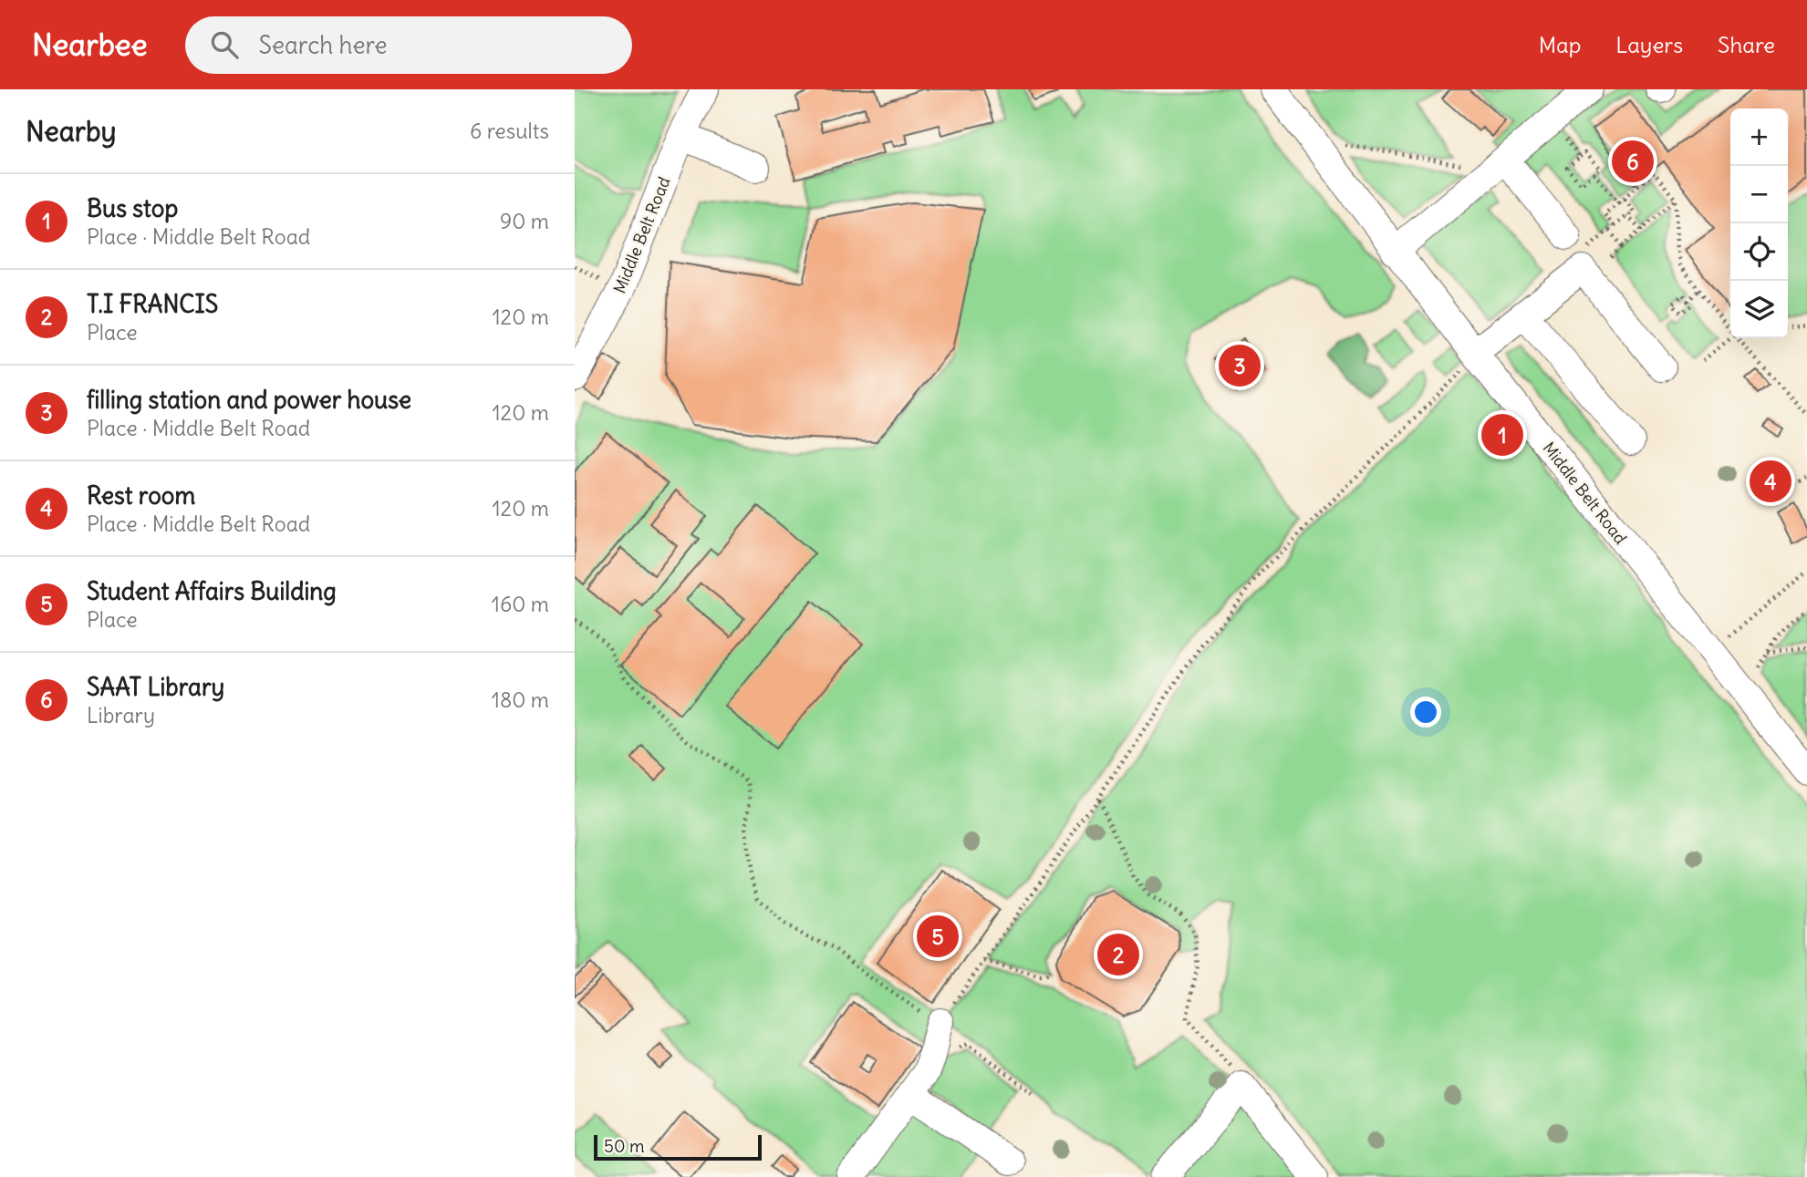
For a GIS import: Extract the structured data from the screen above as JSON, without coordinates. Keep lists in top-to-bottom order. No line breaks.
{"streets":{"street":["Middle Belt Road"]},"scale_bar":"50 m","page":{"header":"Nearbee","search":"Search here","nav":["Map","Layers","Share"],"heading":["Nearby","6 results"],"map_buttons":["+","−"],"pins":["6","3","1","4","5","2"],"list":[{"mark":"1","name":"Bus stop","note":"Place · Middle Belt Road","value":"90 m"},{"mark":"2","name":"T.I FRANCIS","note":"Place","value":"120 m"},{"mark":"3","name":"filling station and power house","note":"Place · Middle Belt Road","value":"120 m"},{"mark":"4","name":"Rest room","note":"Place · Middle Belt Road","value":"120 m"},{"mark":"5","name":"Student Affairs Building","note":"Place","value":"160 m"},{"mark":"6","name":"SAAT Library","note":"Library","value":"180 m"}],"scale":"50 m"}}
